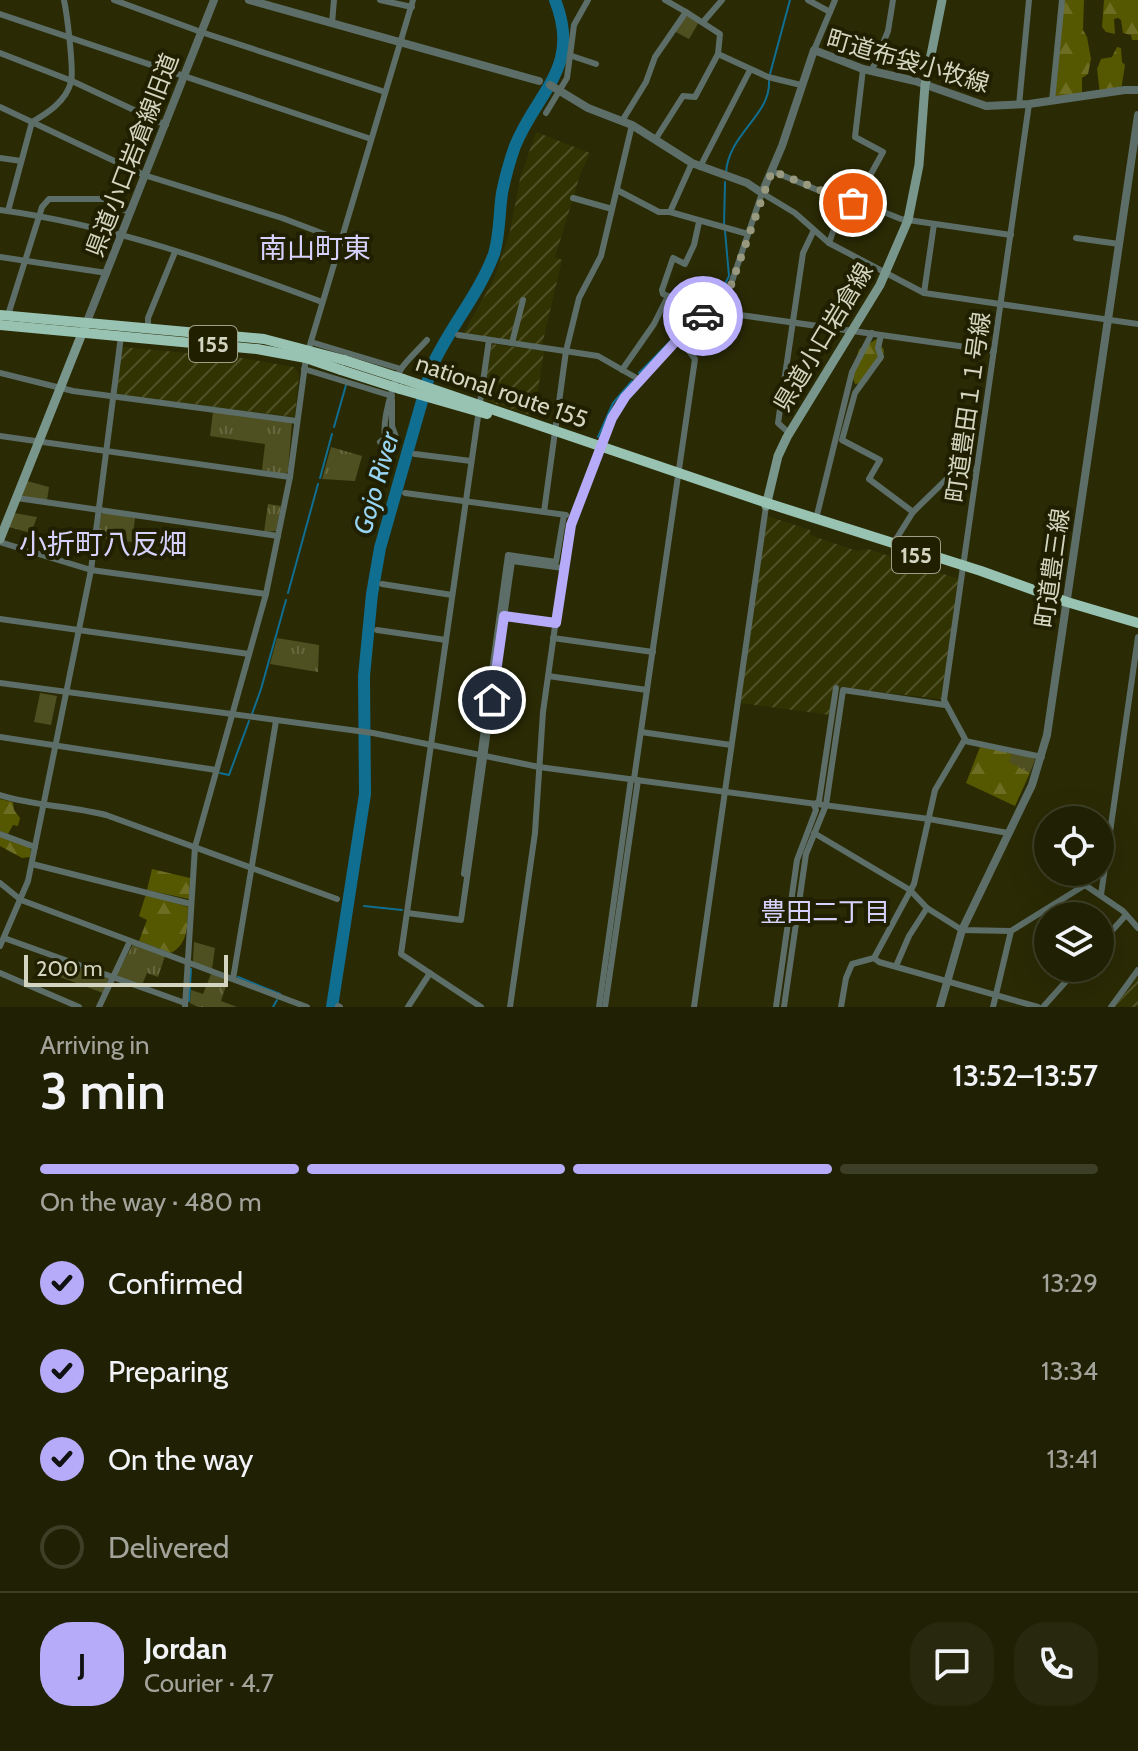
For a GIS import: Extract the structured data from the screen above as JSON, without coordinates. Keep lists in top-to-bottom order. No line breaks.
{"streets":{"highway":["155","national route 155"],"main road":["県道小口岩倉線"],"street":["町道布袋小牧線","県道小口岩倉線旧道","町道豊田１１号線","町道豊三線"]},"crossings":[["町道布袋小牧線","県道小口岩倉線"],["町道布袋小牧線","町道豊田１１号線"],["県道小口岩倉線旧道","national route 155"],["県道小口岩倉線","national route 155"],["national route 155","町道豊田１１号線"],["national route 155","町道豊三線"]],"districts":["南山町東","小折町八反畑","豊田二丁目"],"water":["Gojo River"],"scale_bar":"200 m","page":{"scale":"200 m","heading":["3 min","Arriving in","13:52–13:57"],"panel":["Jordan","Courier · 4.7"],"bar":"On the way · 480 m","list":[["Confirmed","13:29"],["Preparing","13:34"],["On the way","13:41"],"Delivered"],"round":"J"}}
